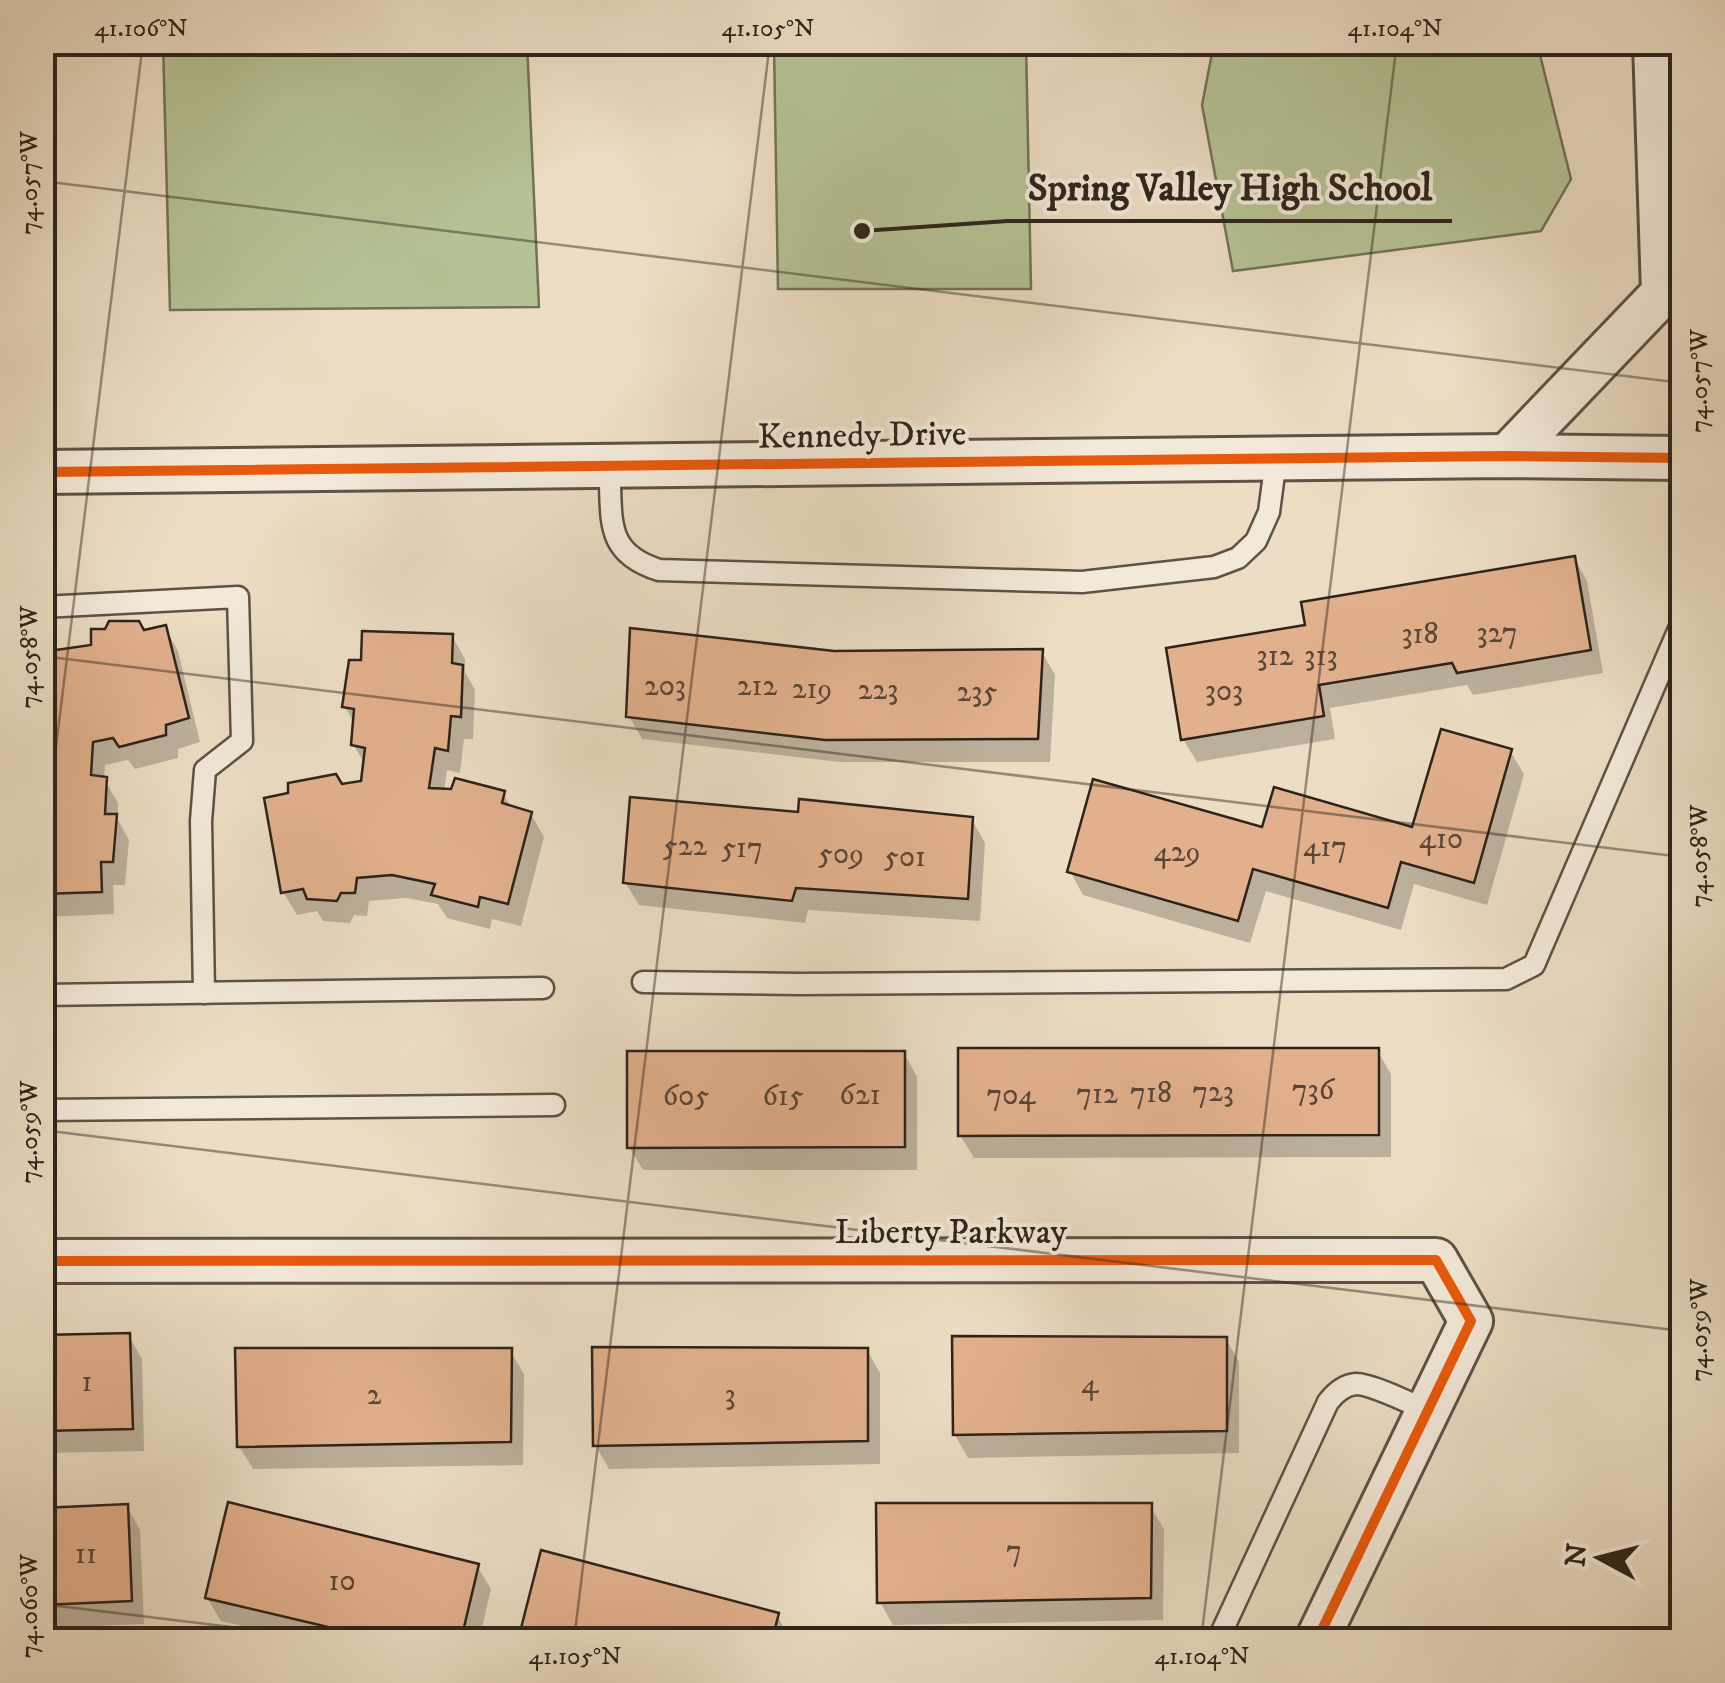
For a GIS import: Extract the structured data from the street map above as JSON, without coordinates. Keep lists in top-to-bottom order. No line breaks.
{"streets":{"street":["Kennedy Drive","Liberty Parkway"]},"places":["Spring Valley High School"],"house_numbers":["327","318","312","313","203","212","219","223","303","235","410","522","417","517","429","509","501","736","723","718","712","621","704","605","615","1","4","2","3","7","11","10"],"north":"left","coordinates":["41.106°N","41.105°N","41.104°N","74.057°W","74.058°W","74.059°W","74.060°W"]}
